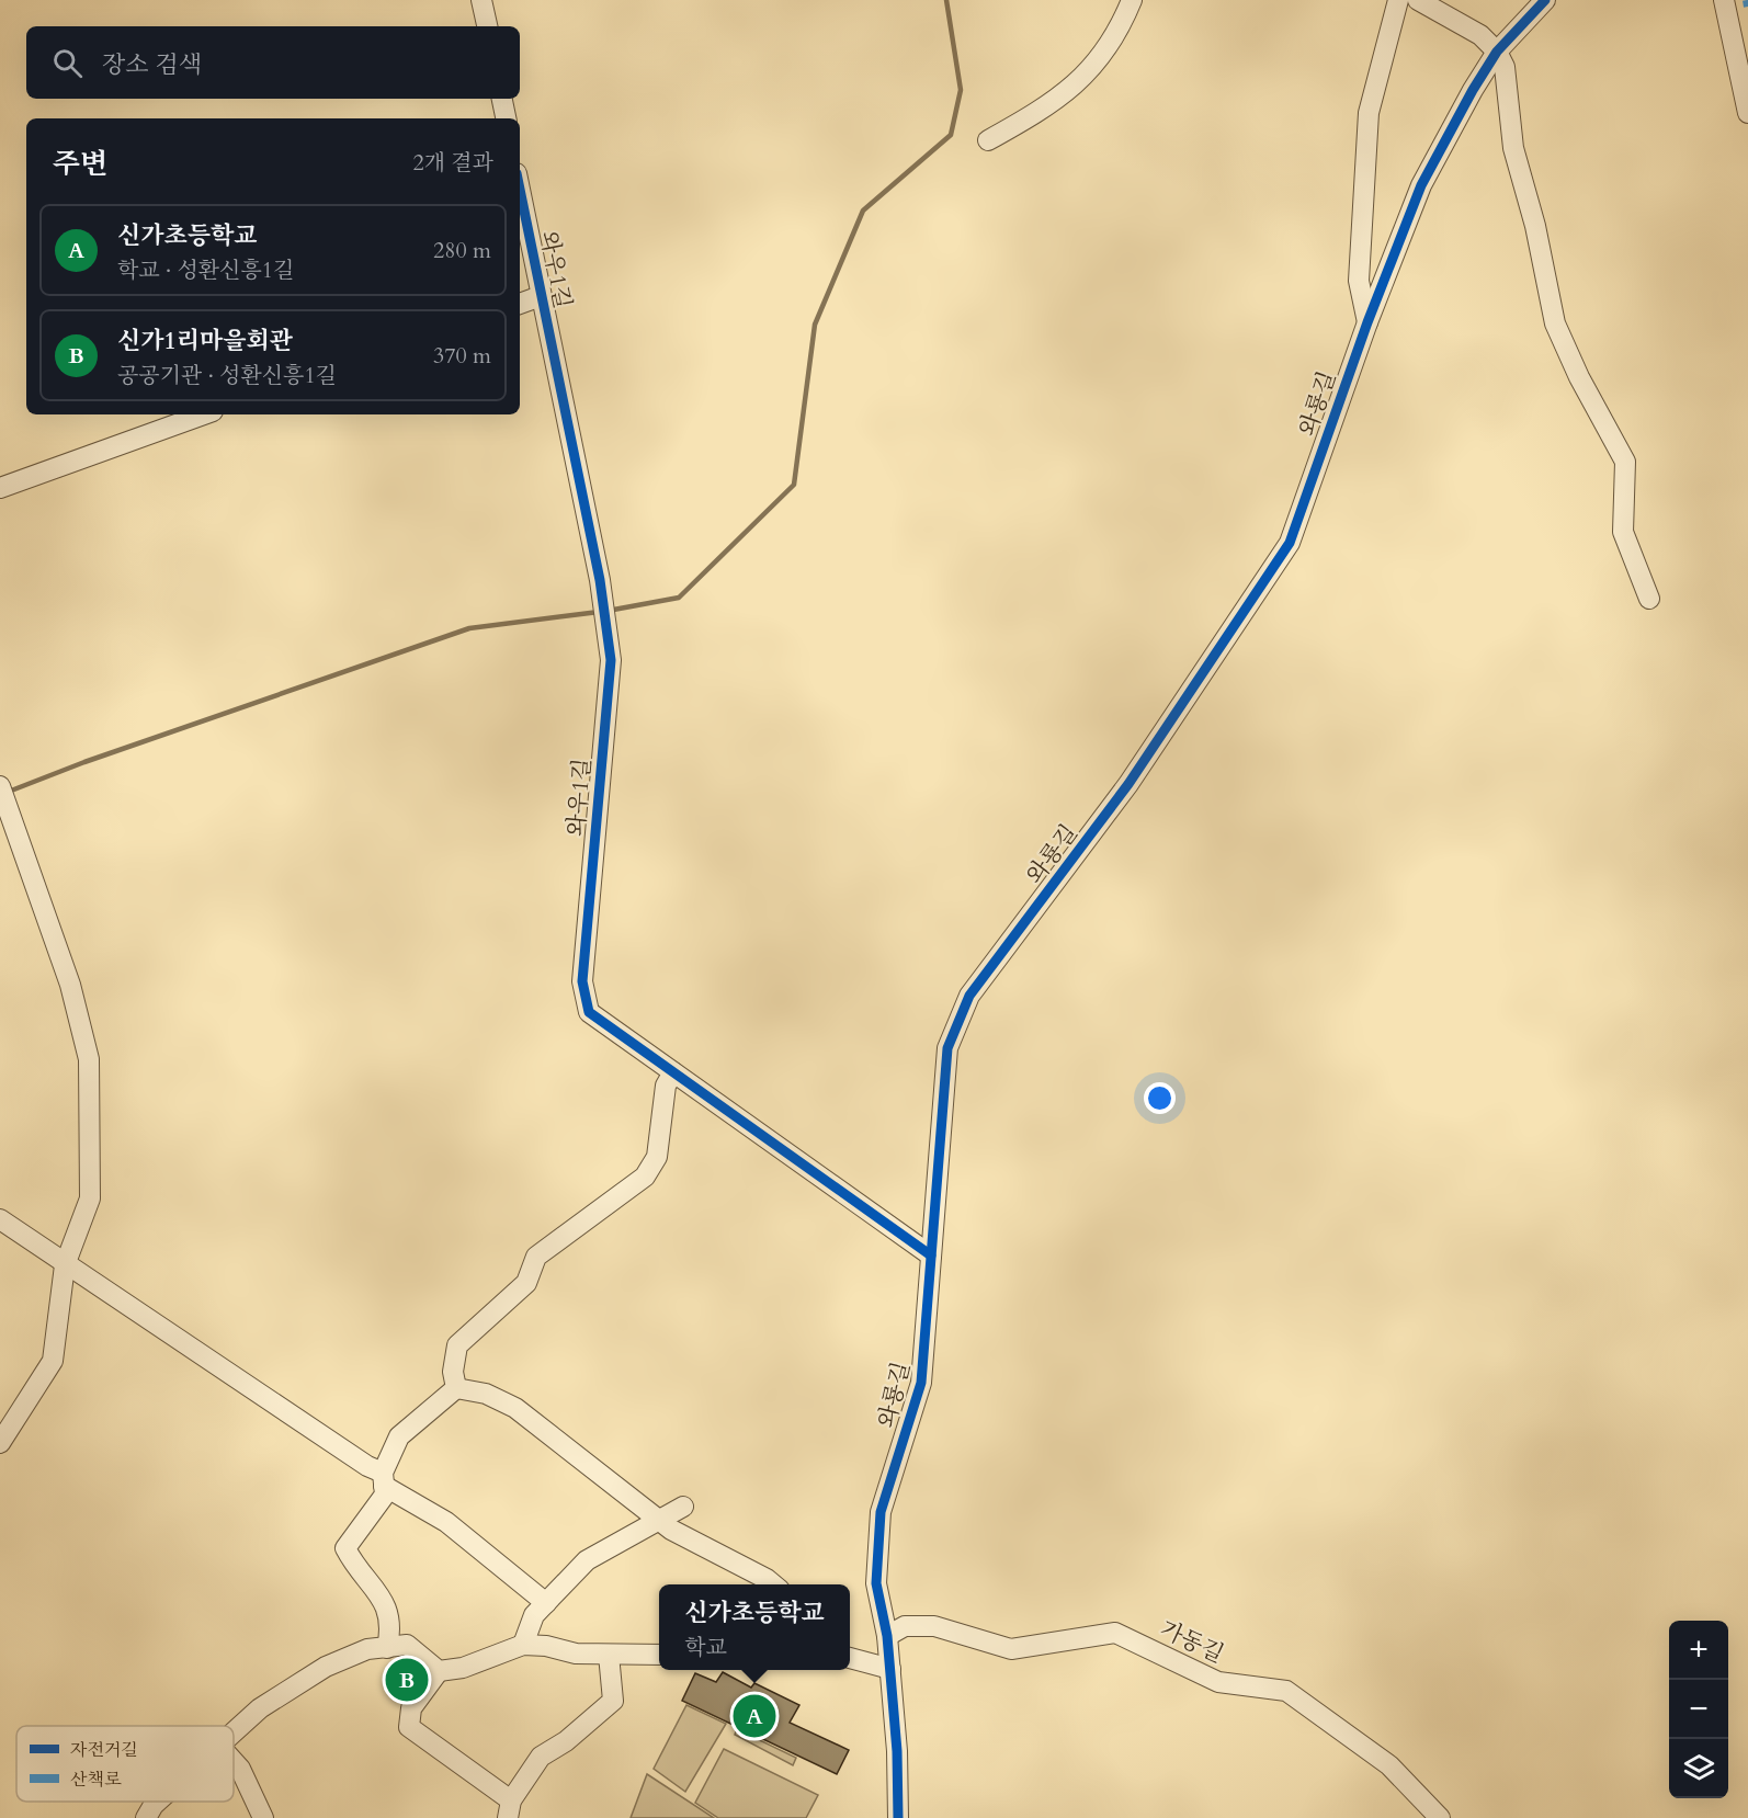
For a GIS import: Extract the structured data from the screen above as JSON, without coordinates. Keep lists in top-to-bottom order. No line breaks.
{"streets":{"street":["와우1길","와룡길","가동길"]},"crossings":[["와우1길","와룡길"],["와룡길","가동길"]],"legend":["자전거길","산책로"],"page":{"search":"장소 검색","heading":["주변","2개 결과"],"list":[{"mark":"A","name":"신가초등학교","note":"학교 · 성환신흥1길","value":"280 m"},{"mark":"B","name":"신가1리마을회관","note":"공공기관 · 성환신흥1길","value":"370 m"}],"popup":["신가초등학교","학교"],"map_buttons":["+","−"],"pins":["B","A"]}}
